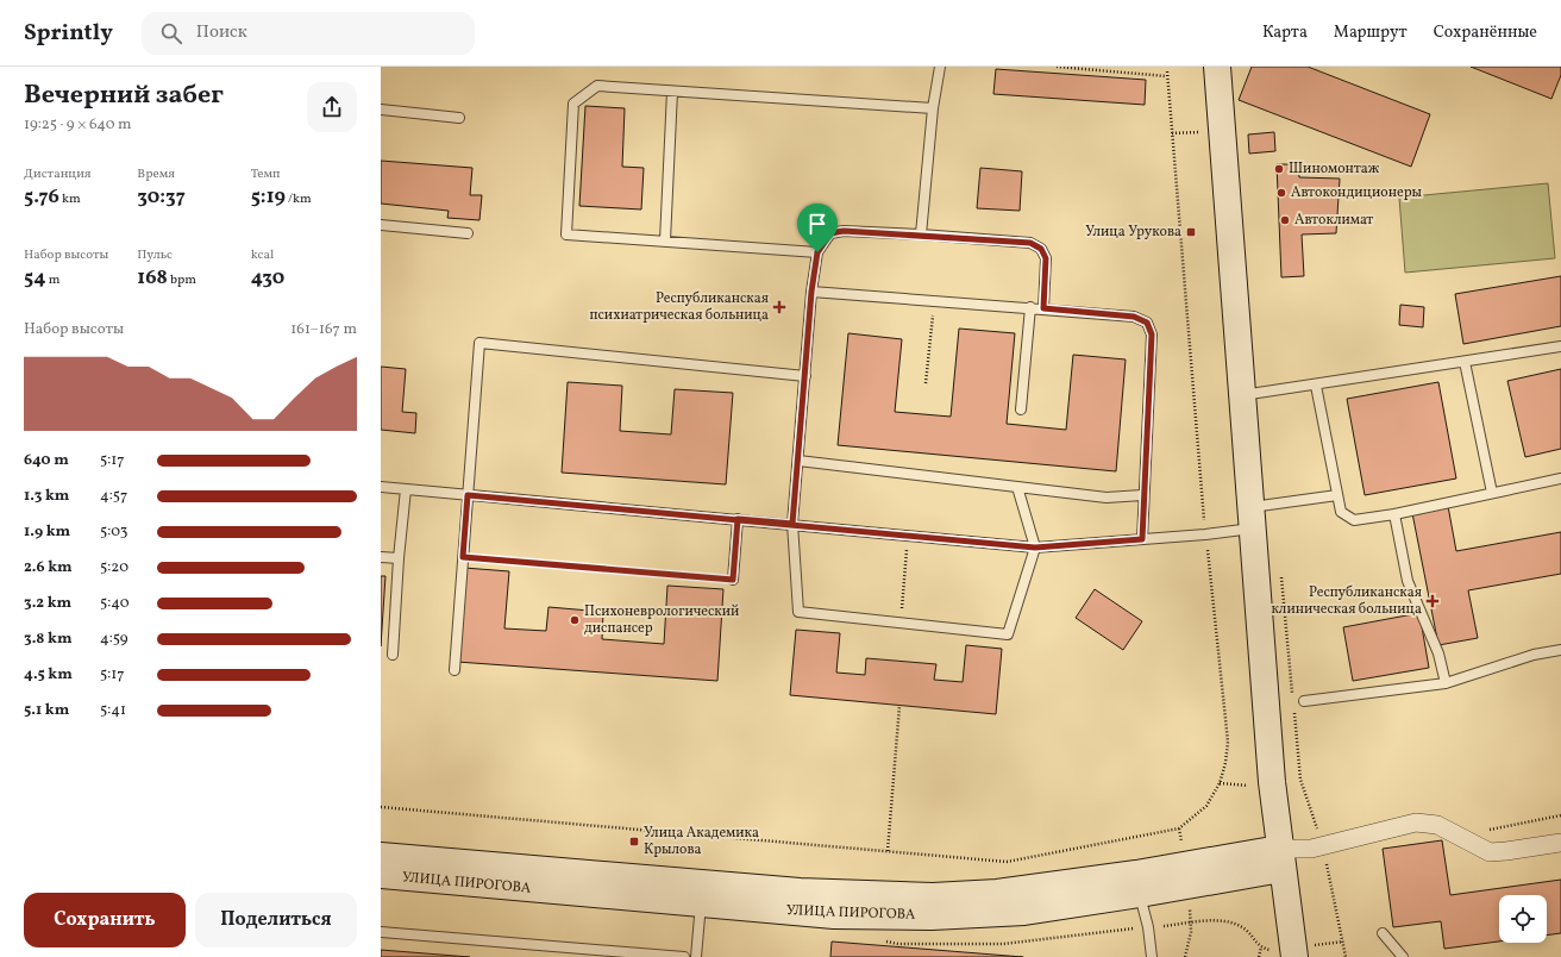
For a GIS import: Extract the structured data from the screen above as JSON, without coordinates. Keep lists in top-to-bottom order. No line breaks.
{"streets":{"main road":["УЛИЦА ПИРОГОВА"]},"places":{"other":["Шиномонтаж","Автокондиционеры","Автоклимат","Психоневрологический диспансер"],"transit":["Улица Урукова","Улица Академика Крылова"],"health":["Республиканская психиатрическая больница","Республиканская клиническая больница"]},"page":{"header":"Sprintly","search":"Поиск","nav":["Карта","Маршрут","Сохранённые"],"heading":["Вечерний забег","19:25 · 9 × 640 m"],"stats":[["Дистанция","5.76 km"],["Время","30:37"],["Темп","5:19 /km"],["Набор высоты","54 m"],["Пульс","168 bpm"],["kcal","430"]],"chart":["Набор высоты","161–167 m"],"list":[{"name":"640 m","note":"5:17"},{"name":"1.3 km","note":"4:57"},{"name":"1.9 km","note":"5:03"},{"name":"2.6 km","note":"5:20"},{"name":"3.2 km","note":"5:40"},{"name":"3.8 km","note":"4:59"},{"name":"4.5 km","note":"5:17"},{"name":"5.1 km","note":"5:41"}],"buttons":["Сохранить","Поделиться"]}}
